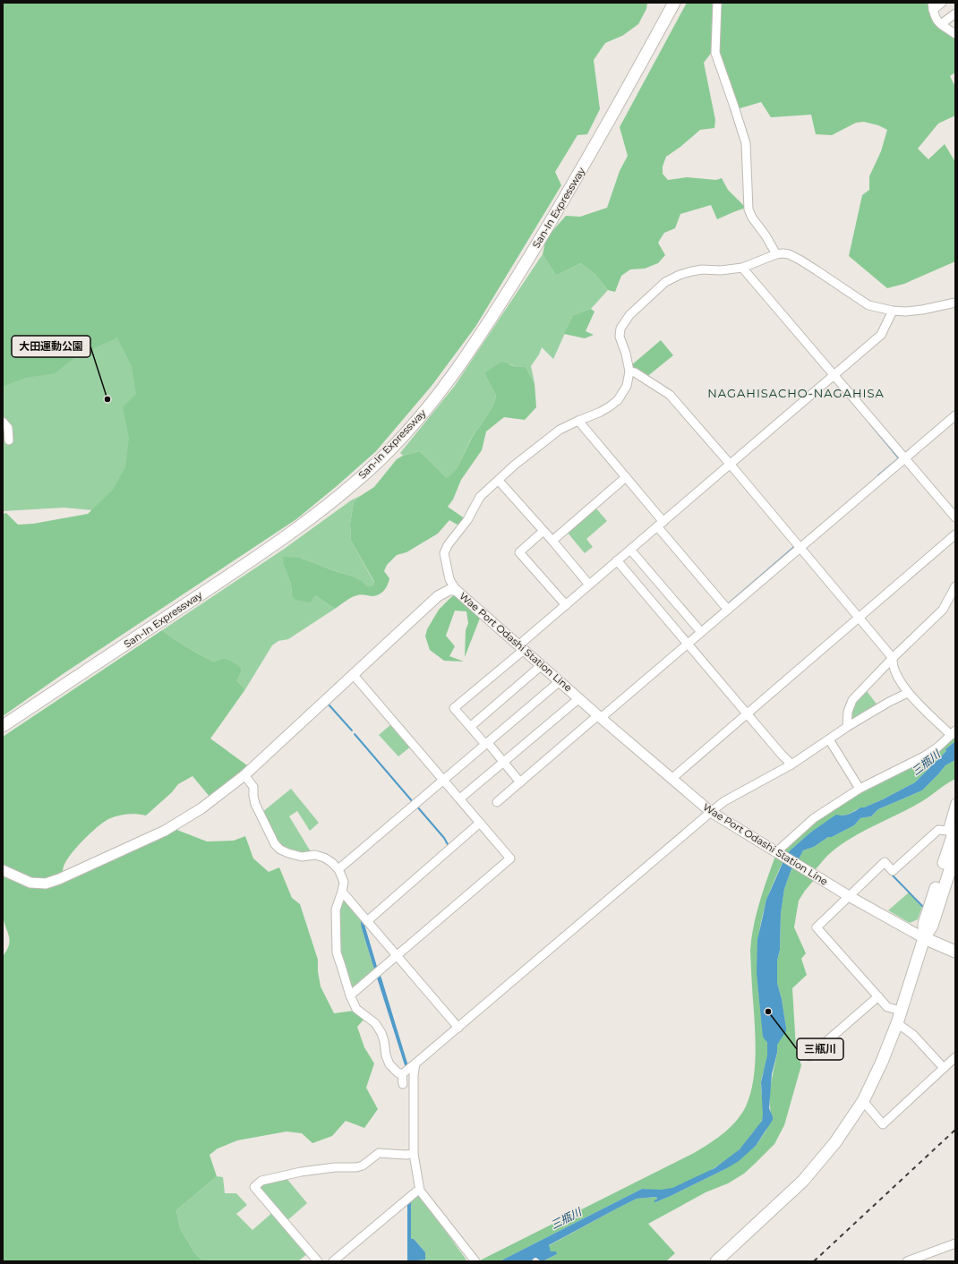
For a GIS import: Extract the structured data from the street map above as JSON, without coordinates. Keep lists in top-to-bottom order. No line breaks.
{"streets":{"highway":["San-In Expressway"],"main road":["Wae Port Odashi Station Line"]},"districts":["NAGAHISACHO-NAGAHISA"],"water":["三瓶川"],"places":["大田運動公園","三瓶川"]}
